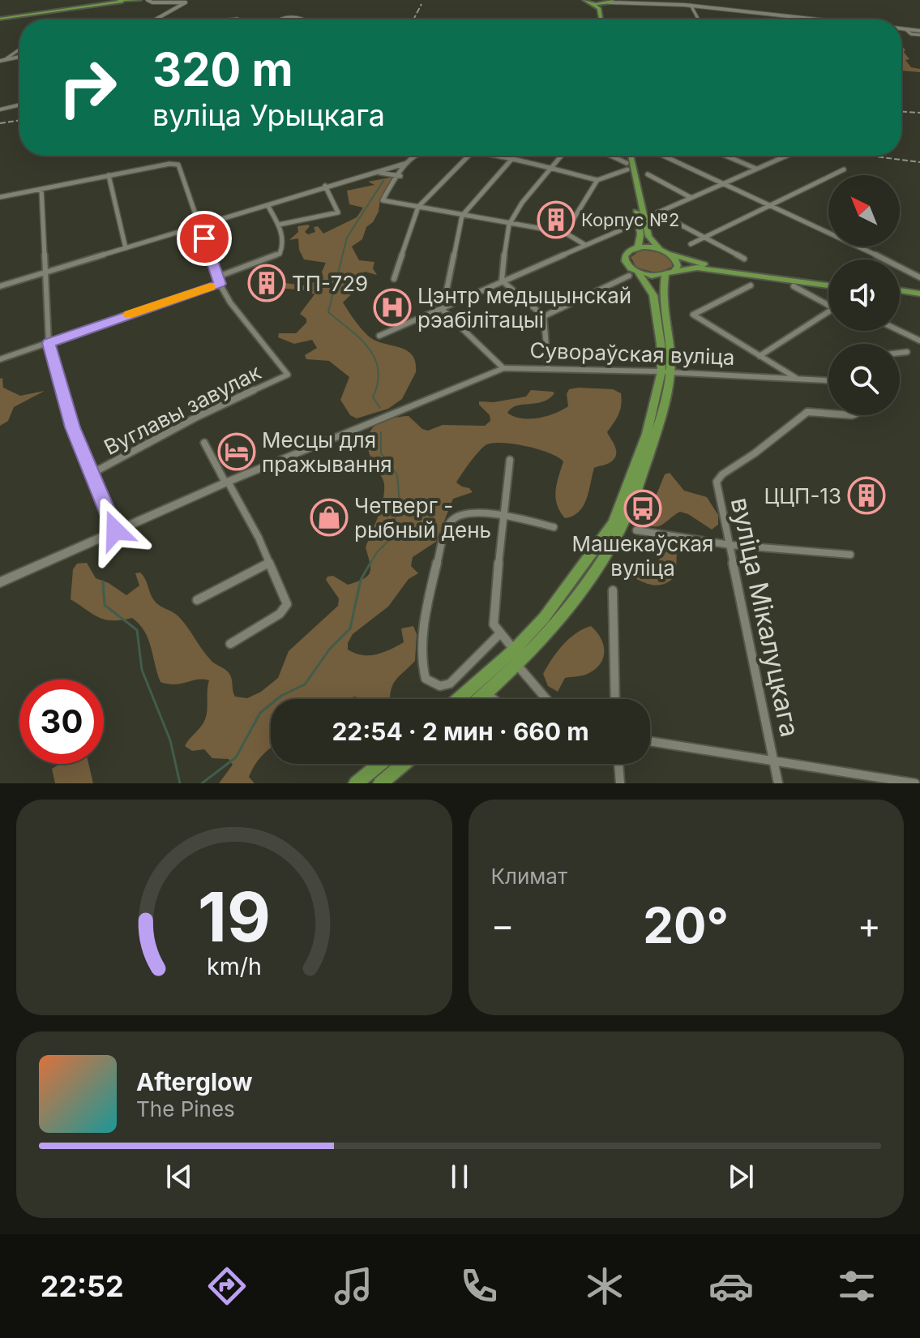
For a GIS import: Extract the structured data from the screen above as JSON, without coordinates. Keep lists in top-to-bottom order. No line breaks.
{"streets":{"main road":["Сувораўская вуліца"],"street":["Вуглавы завулак","вуліца Мікалуцкага"]},"places":{"building":["Корпус №2","ТП-729","ЦЦП-13"],"hospital":["Цэнтр медыцынскай рэабілітацыі"],"hotel":["Месцы для пражывання"],"bus stop":["Машекаўская вуліца"],"shop":["Четверг - рыбный день"]},"north":"top left","page":{"turn":["320 m","вуліца Урыцкага"],"limit":"30","trip":"22:54 · 2 мин · 660 m","tile":"Климат","heat":["−","20°","+"],"song":["Afterglow","The Pines"],"tabs":"22:52","gauge":["19","km/h"]}}
